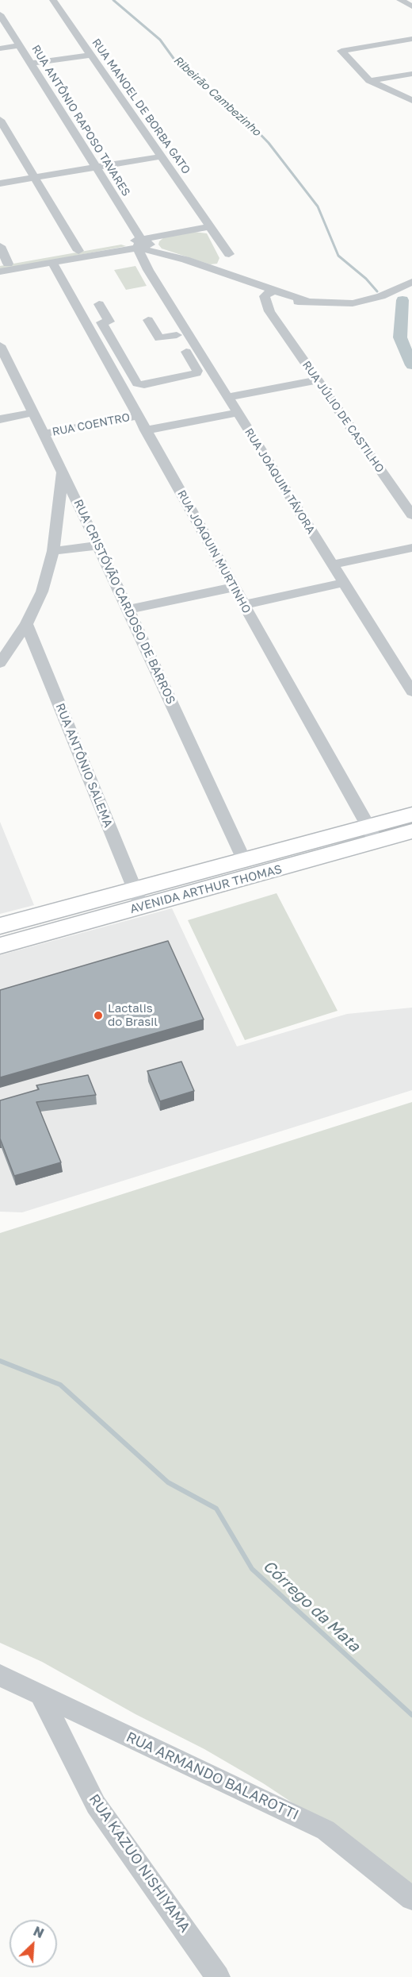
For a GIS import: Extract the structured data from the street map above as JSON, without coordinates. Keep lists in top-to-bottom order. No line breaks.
{"streets":{"main road":["AVENIDA ARTHUR THOMAS"],"street":["RUA MANOEL DE BORBA GATO","RUA ANTÔNIO RAPOSO TAVARES","RUA JÚLIO DE CASTILHO","RUA COENTRO","RUA JOAQUIM TÁVORA","RUA JOAQUIN MURTINHO","RUA CRISTÓVÃO CARDOSO DE BARROS","RUA ANTÔNIO SALEMA","RUA ARMANDO BALAROTTI","RUA KAZUO NISHIYAMA"]},"crossings":[["RUA ANTÔNIO RAPOSO TAVARES","RUA JOAQUIM TÁVORA"],["RUA COENTRO","RUA JOAQUIN MURTINHO"],["RUA COENTRO","RUA CRISTÓVÃO CARDOSO DE BARROS"],["RUA JOAQUIN MURTINHO","AVENIDA ARTHUR THOMAS"],["RUA CRISTÓVÃO CARDOSO DE BARROS","AVENIDA ARTHUR THOMAS"],["RUA ANTÔNIO SALEMA","AVENIDA ARTHUR THOMAS"],["RUA ARMANDO BALAROTTI","RUA KAZUO NISHIYAMA"]],"water":["Ribeirão Cambezinho","Córrego da Mata"],"places":["Lactalis do Brasil"],"north":"top right"}
